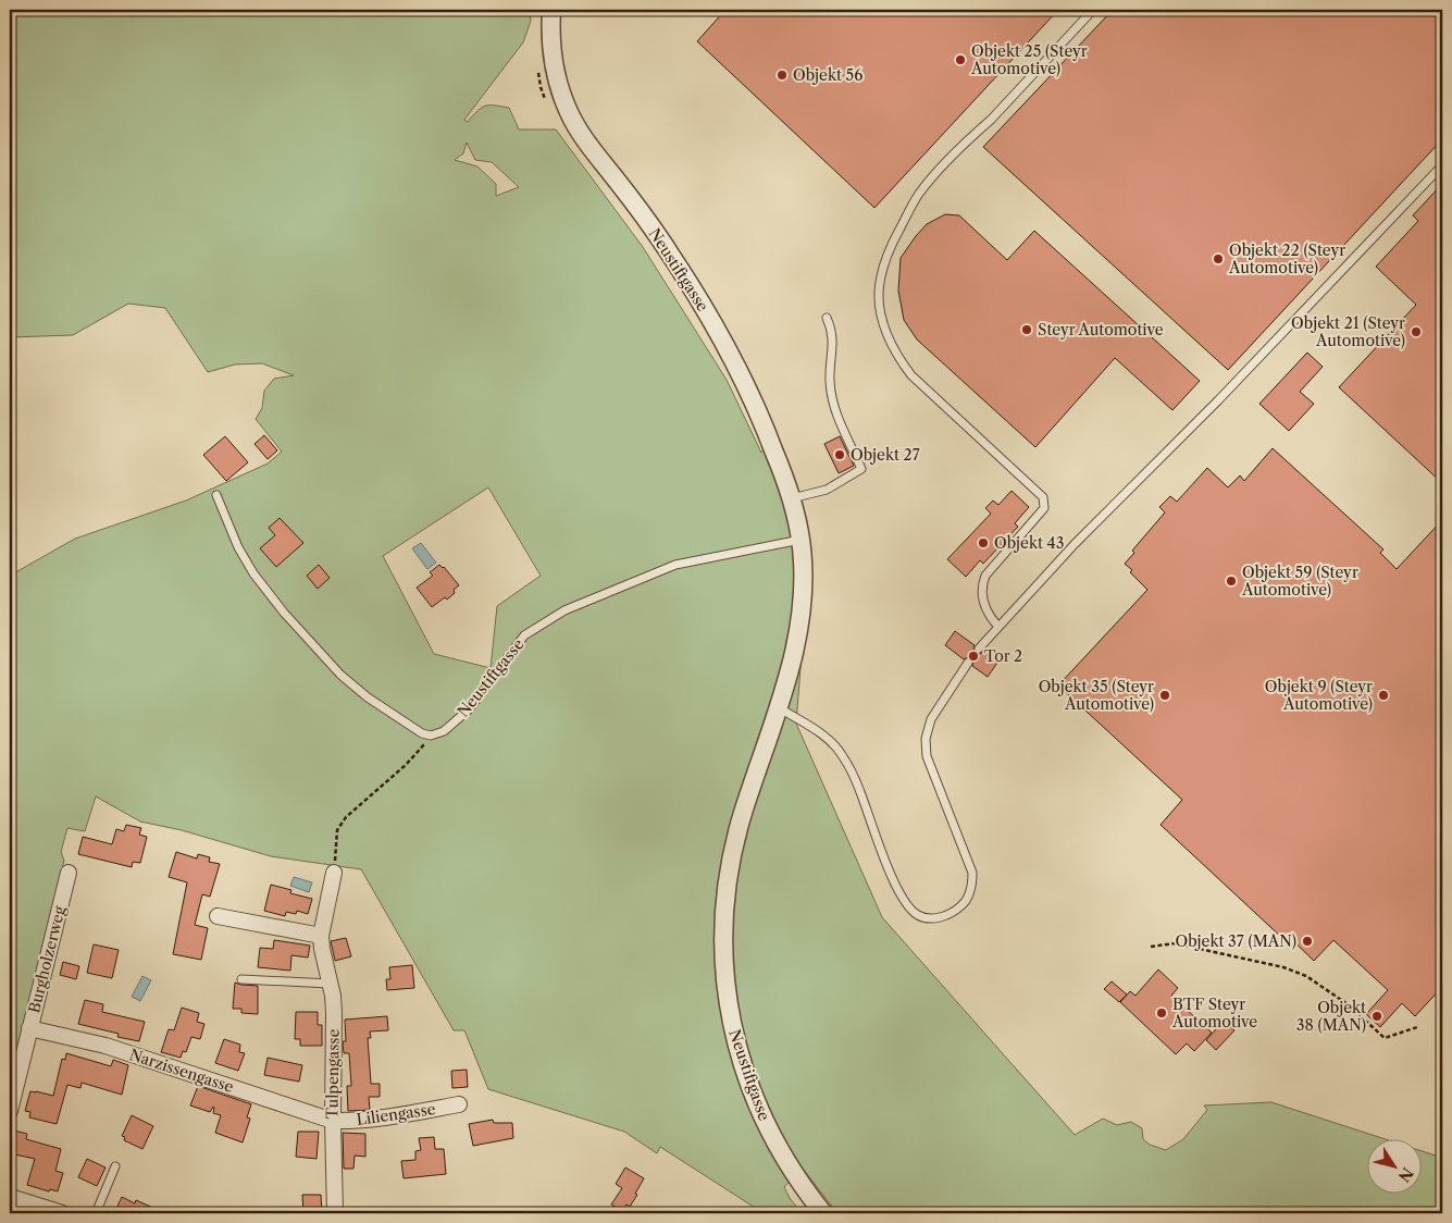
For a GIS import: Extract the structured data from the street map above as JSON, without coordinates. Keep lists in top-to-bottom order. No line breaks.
{"streets":{"street":["Neustiftgasse","Burgholzerweg","Narzissengasse","Tulpengasse","Liliengasse"]},"crossings":[["Burgholzerweg","Narzissengasse"],["Narzissengasse","Tulpengasse"],["Narzissengasse","Liliengasse"],["Tulpengasse","Liliengasse"]],"places":["Objekt 25 (Steyr Automotive)","Objekt 56","Objekt 22 (Steyr Automotive)","Steyr Automotive","Objekt 21 (Steyr Automotive)","Objekt 27","Objekt 43","Objekt 59 (Steyr Automotive)","Tor 2","Objekt 35 (Steyr Automotive)","Objekt 9 (Steyr Automotive)","Objekt 37 (MAN)","BTF Steyr Automotive","Objekt 38 (MAN)"],"north":"bottom right"}
